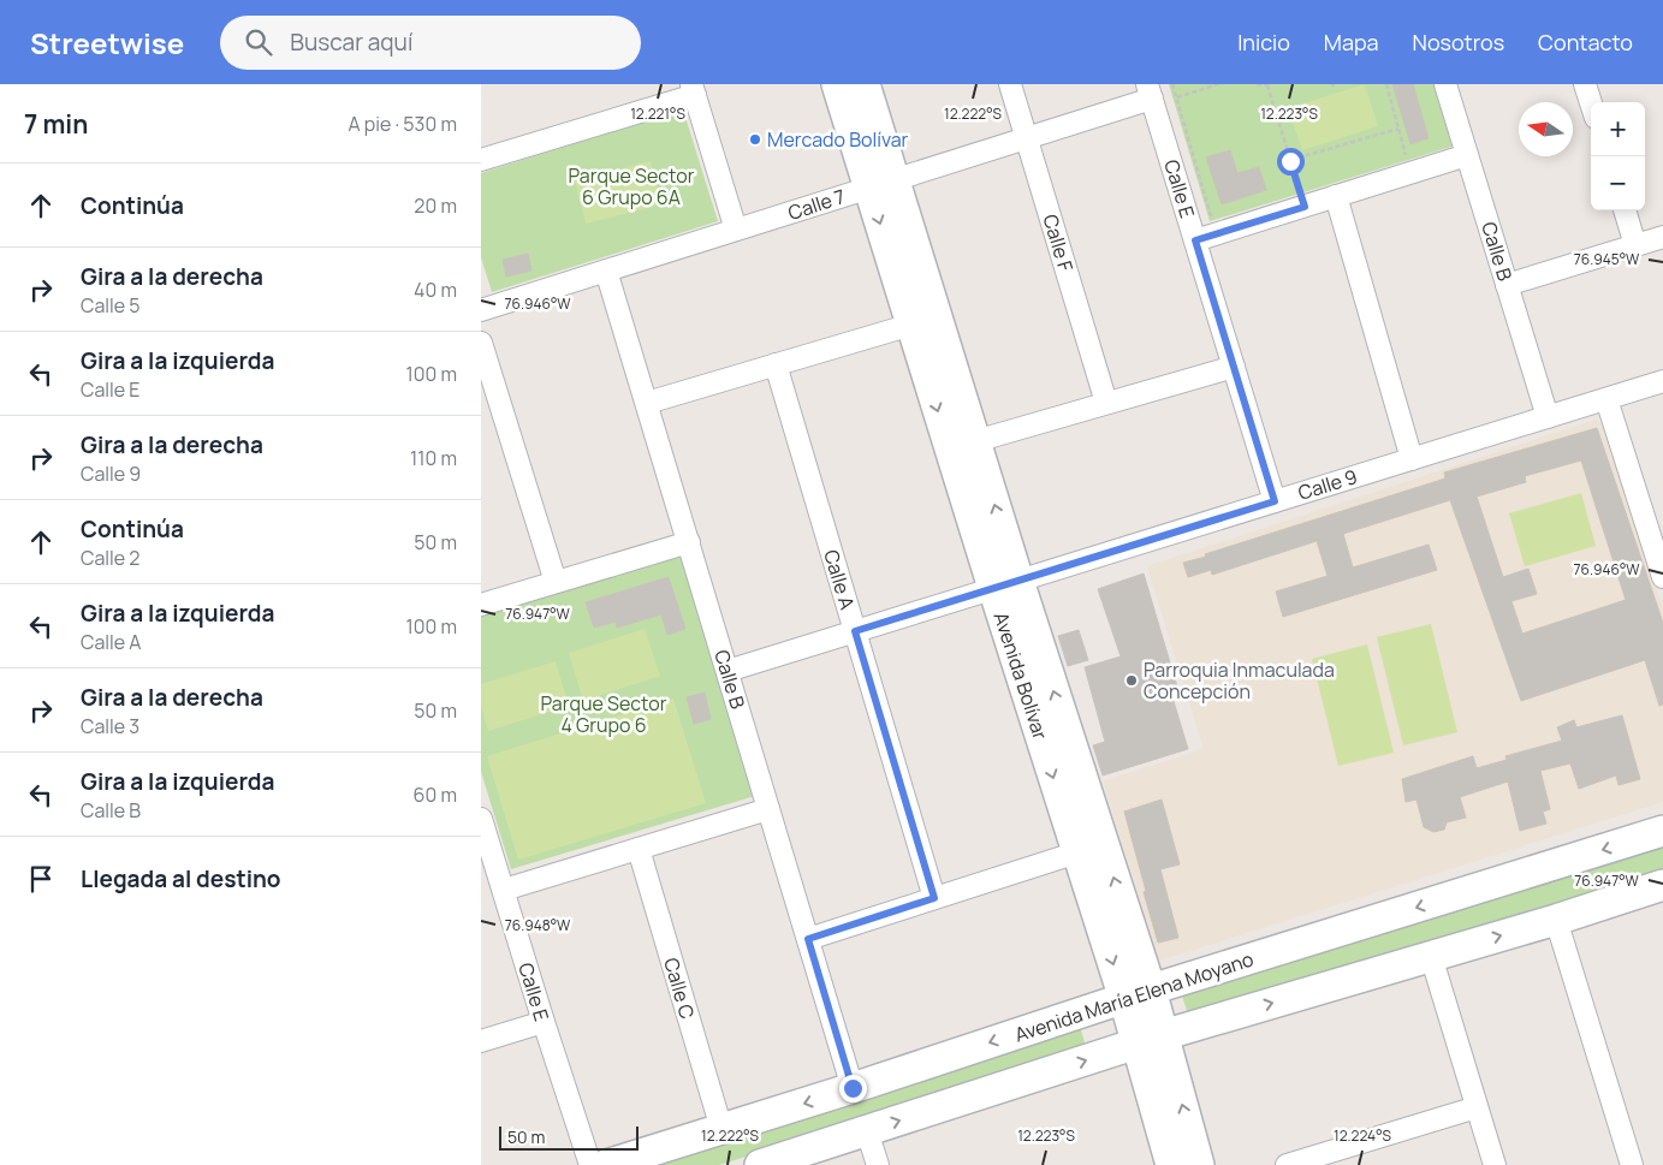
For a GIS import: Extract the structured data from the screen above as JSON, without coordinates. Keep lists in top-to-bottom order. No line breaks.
{"streets":{"street":["Calle E","Calle 7","Calle F","Calle B","Calle 9","Calle A","Avenida Bolívar","Calle C","Avenida María Elena Moyano"]},"crossings":[["Calle E","Calle 7"],["Calle E","Calle 9"],["Calle 7","Calle F"],["Calle 7","Calle B"],["Calle 7","Avenida Bolívar"],["Calle B","Calle 9"],["Calle B","Avenida María Elena Moyano"],["Calle 9","Calle A"],["Calle 9","Avenida Bolívar"],["Avenida Bolívar","Avenida María Elena Moyano"],["Calle C","Avenida María Elena Moyano"]],"parks":["Parque Sector 6 Grupo 6A","Parque Sector 4 Grupo 6"],"places":["Mercado Bolívar","Parroquia Inmaculada Concepción"],"scale_bar":"50 m","north":"left","page":{"header":"Streetwise","search":"Buscar aquí","nav":["Inicio","Mapa","Nosotros","Contacto"],"heading":["7 min","A pie · 530 m"],"map_buttons":["+","−"],"list":[["Continúa","20 m"],["Gira a la derecha","Calle 5","40 m"],["Gira a la izquierda","Calle E","100 m"],["Gira a la derecha","Calle 9","110 m"],["Continúa","Calle 2","50 m"],["Gira a la izquierda","Calle A","100 m"],["Gira a la derecha","Calle 3","50 m"],["Gira a la izquierda","Calle B","60 m"],"Llegada al destino"],"scale":"50 m"},"coordinates":["12.221°S","12.222°S","12.223°S","76.945°W","76.946°W","76.947°W","76.948°W","12.224°S"]}
